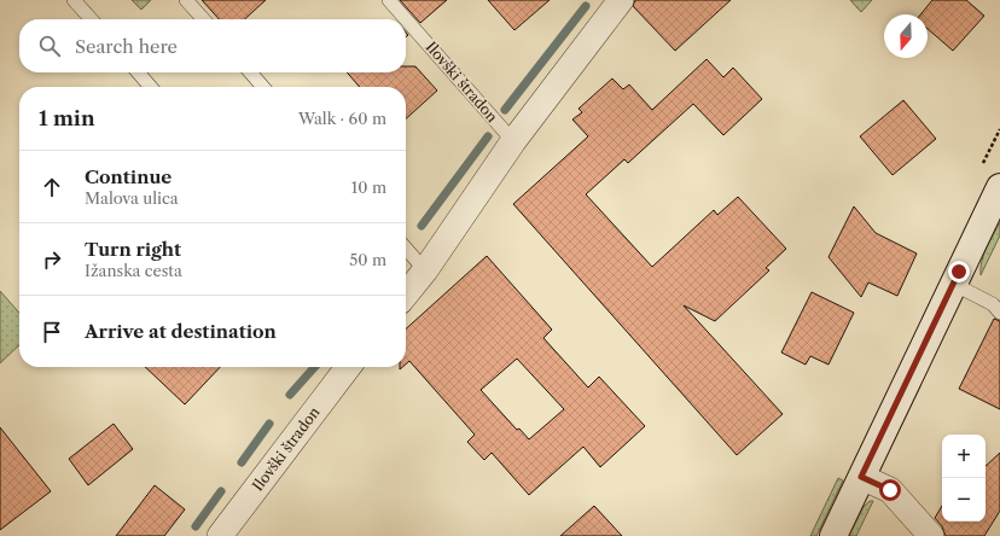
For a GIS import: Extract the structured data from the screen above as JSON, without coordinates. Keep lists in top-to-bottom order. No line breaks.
{"streets":{"street":["Ilovški štradon"]},"north":"bottom","page":{"search":"Search here","heading":["1 min","Walk · 60 m"],"list":[["Continue","Malova ulica","10 m"],["Turn right","Ižanska cesta","50 m"],"Arrive at destination"],"map_buttons":["+","−"]}}
